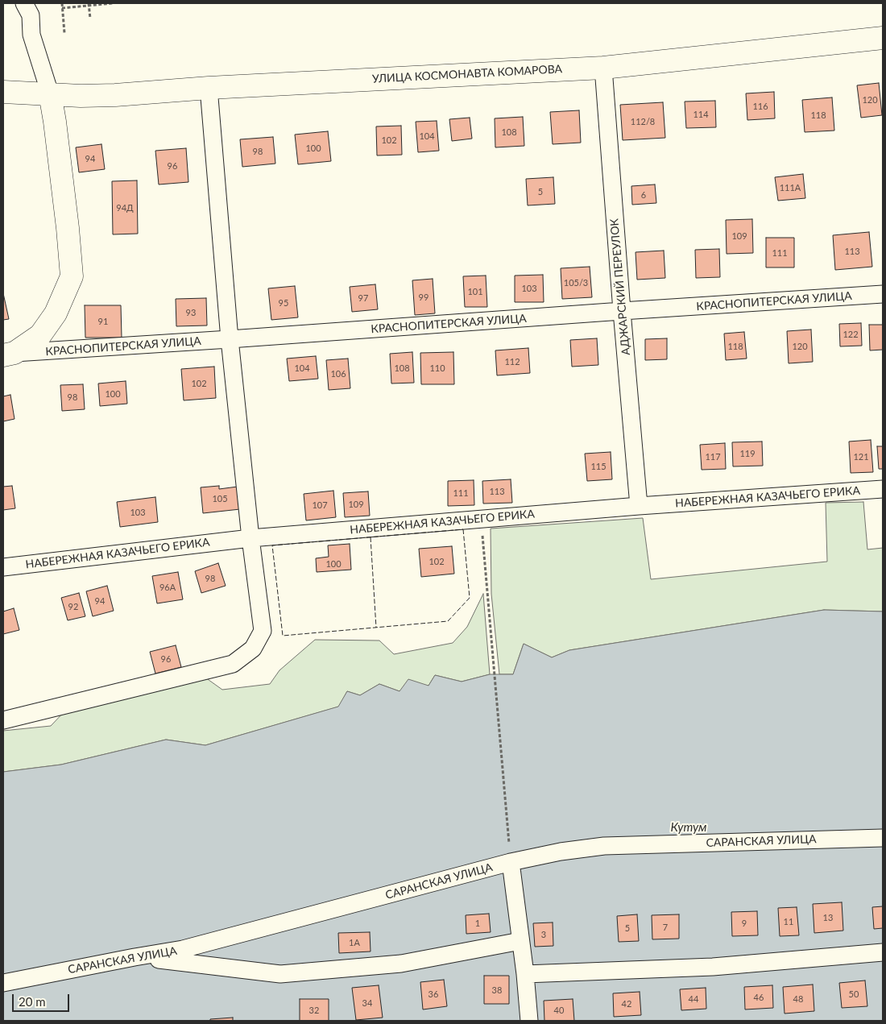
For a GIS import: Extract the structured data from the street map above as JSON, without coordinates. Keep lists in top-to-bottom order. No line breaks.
{"streets":{"main road":["УЛИЦА КОСМОНАВТА КОМАРОВА","КРАСНОПИТЕРСКАЯ УЛИЦА"],"street":["АДЖАРСКИЙ ПЕРЕУЛОК","НАБЕРЕЖНАЯ КАЗАЧЬЕГО ЕРИКА","САРАНСКАЯ УЛИЦА"]},"crossings":[["УЛИЦА КОСМОНАВТА КОМАРОВА","АДЖАРСКИЙ ПЕРЕУЛОК"],["УЛИЦА КОСМОНАВТА КОМАРОВА","КРАСНОПИТЕРСКАЯ УЛИЦА"],["АДЖАРСКИЙ ПЕРЕУЛОК","КРАСНОПИТЕРСКАЯ УЛИЦА"],["АДЖАРСКИЙ ПЕРЕУЛОК","НАБЕРЕЖНАЯ КАЗАЧЬЕГО ЕРИКА"]],"water":["Кутум"],"house_numbers":["120","116","114","118","112/8","108","104","102","100","98","94","96","111А","5","6","94Д","109","113","111","105/3","103","101","99","97","95","93","91","122","118","120","112","104","108","110","106","102","100","98","119","117","121","115","113","111","105","109","107","103","102","100","98","96А","94","92","96","13","11","1","9","7","5","3","1А","38","36","50","46","44","48","34","42","32","40"],"scale_bar":"20 m"}
